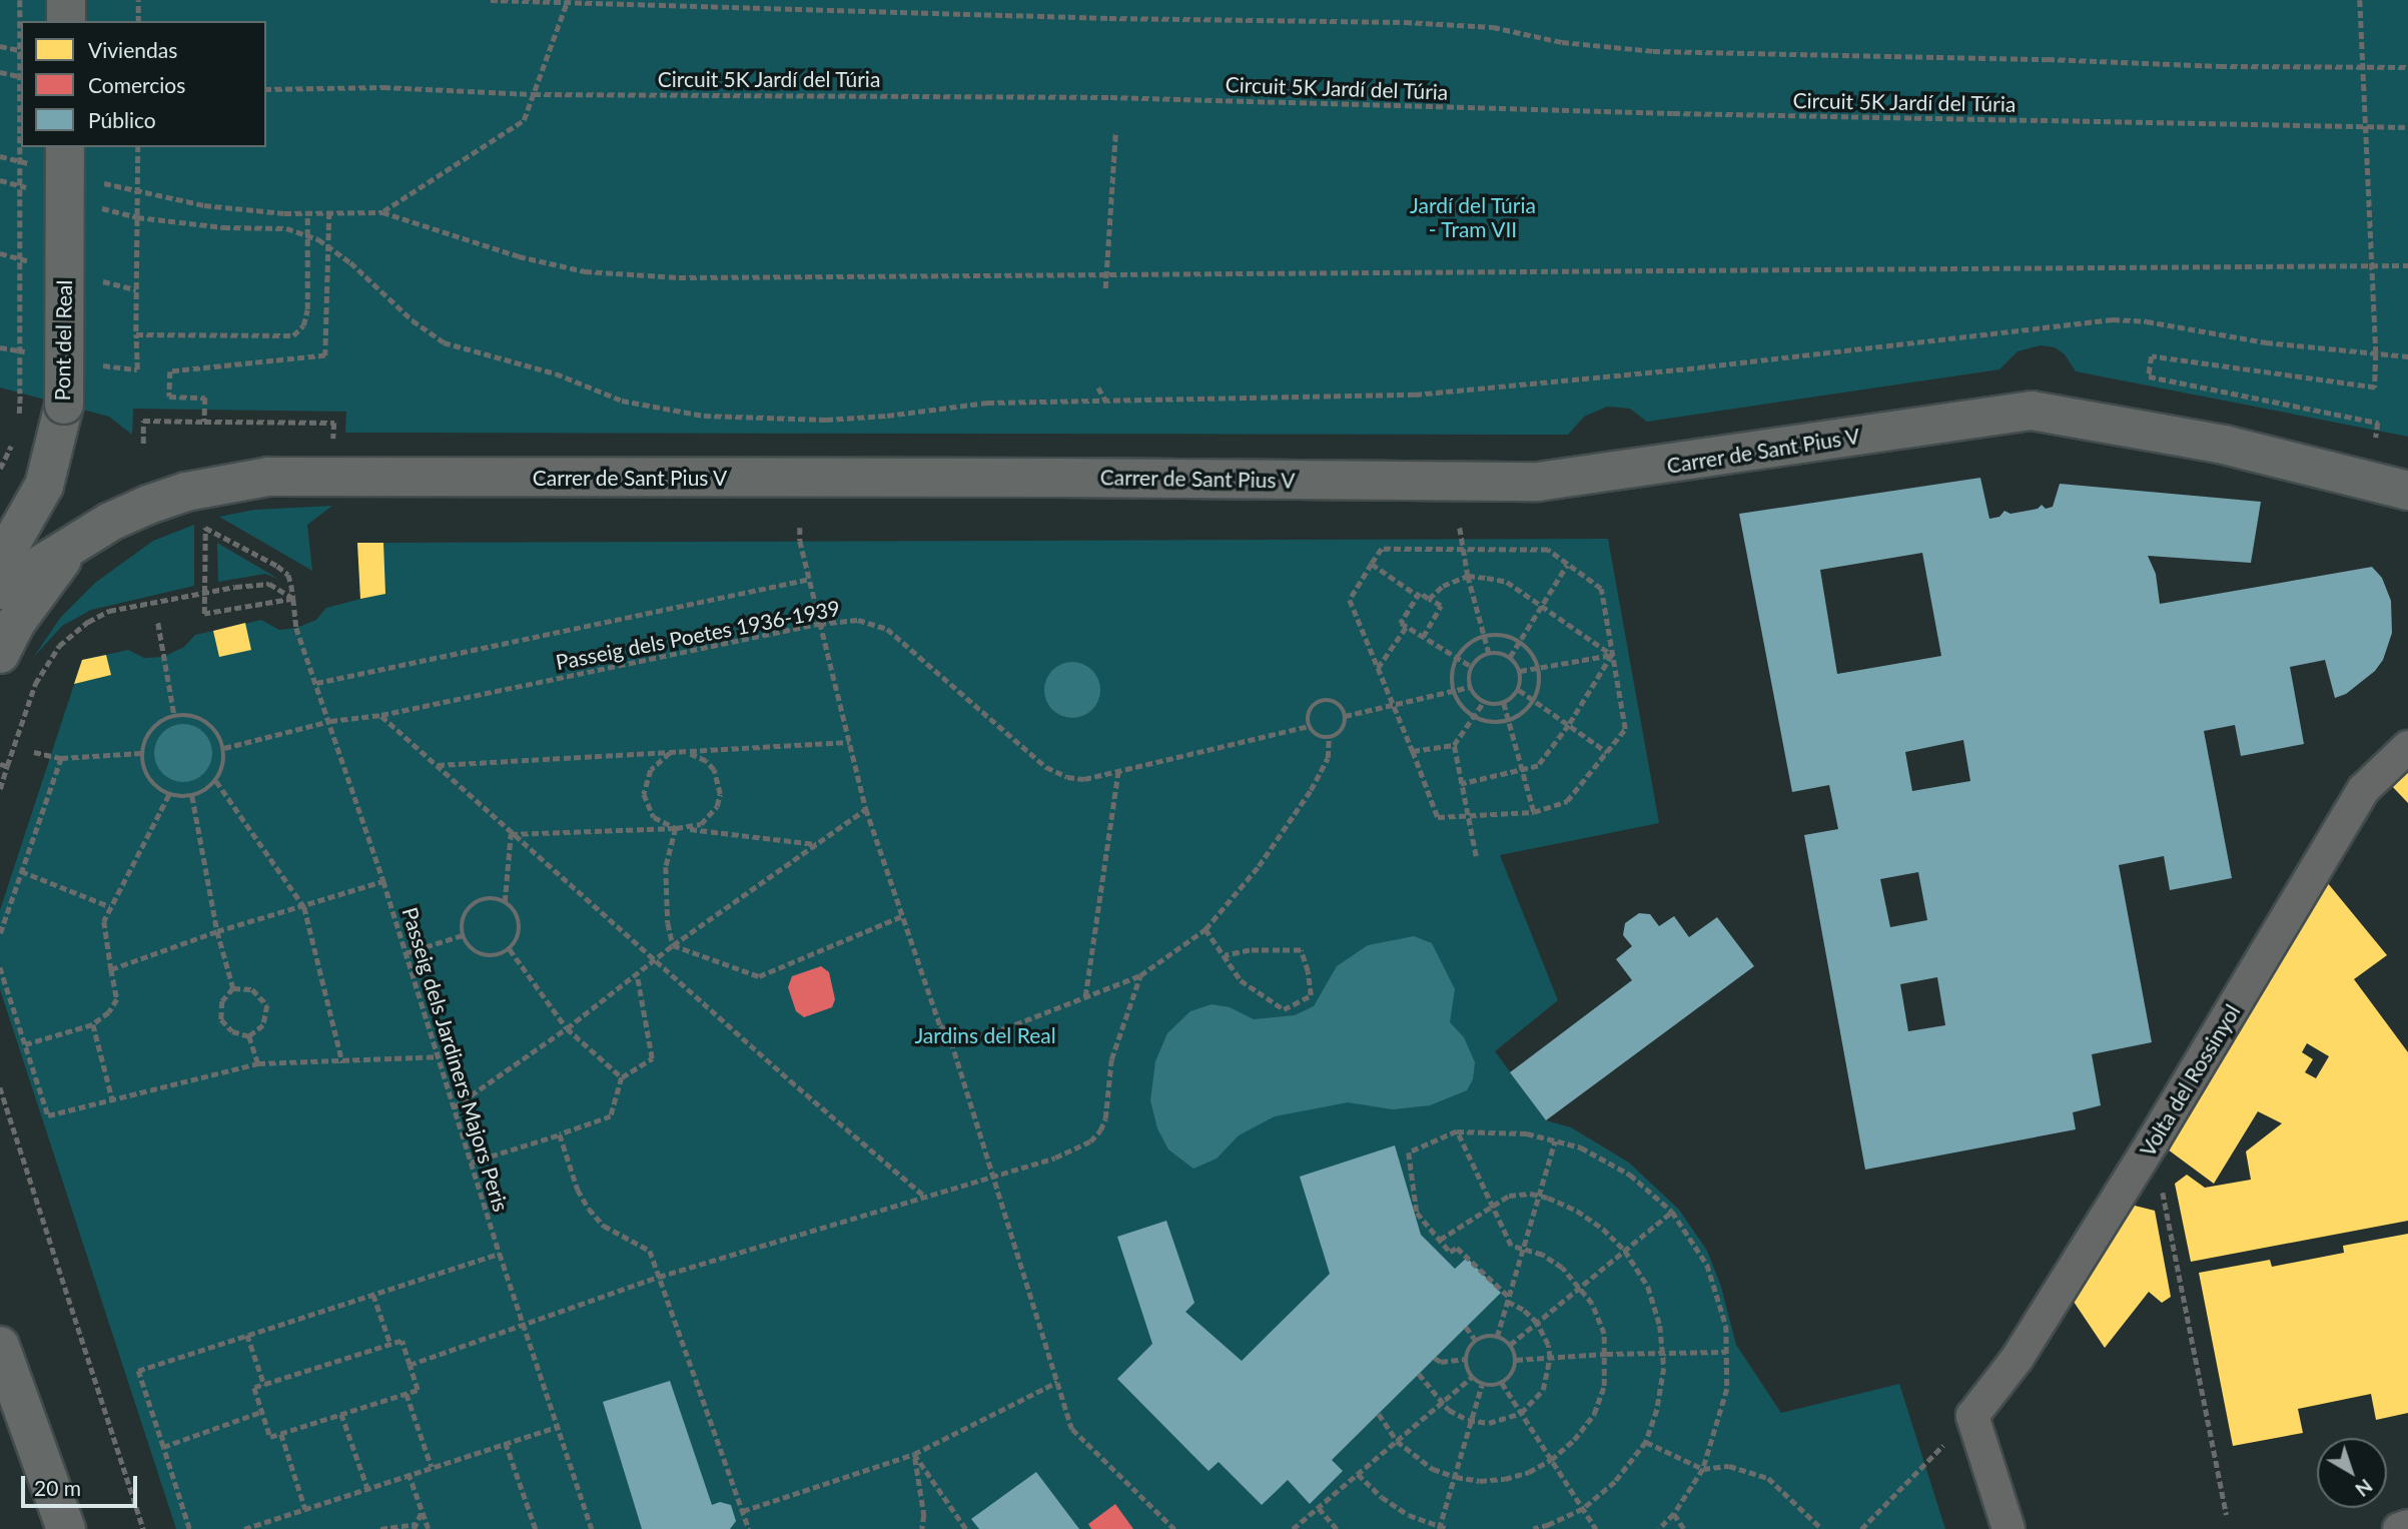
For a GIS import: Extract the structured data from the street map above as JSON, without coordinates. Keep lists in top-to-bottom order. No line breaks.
{"streets":{"main road":["Pont del Real","Carrer de Sant Pius V"],"street":["Volta del Rossinyol"],"path":["Circuit 5K Jardí del Túria","Passeig dels Poetes 1936-1939","Passeig dels Jardiners Majors Peris"]},"crossings":[["Passeig dels Poetes 1936-1939","Passeig dels Jardiners Majors Peris"]],"parks":["Jardí del Túria - Tram VII","Jardins del Real"],"legend":["Viviendas","Comercios","Público"],"scale_bar":"20 m","north":"bottom right"}
